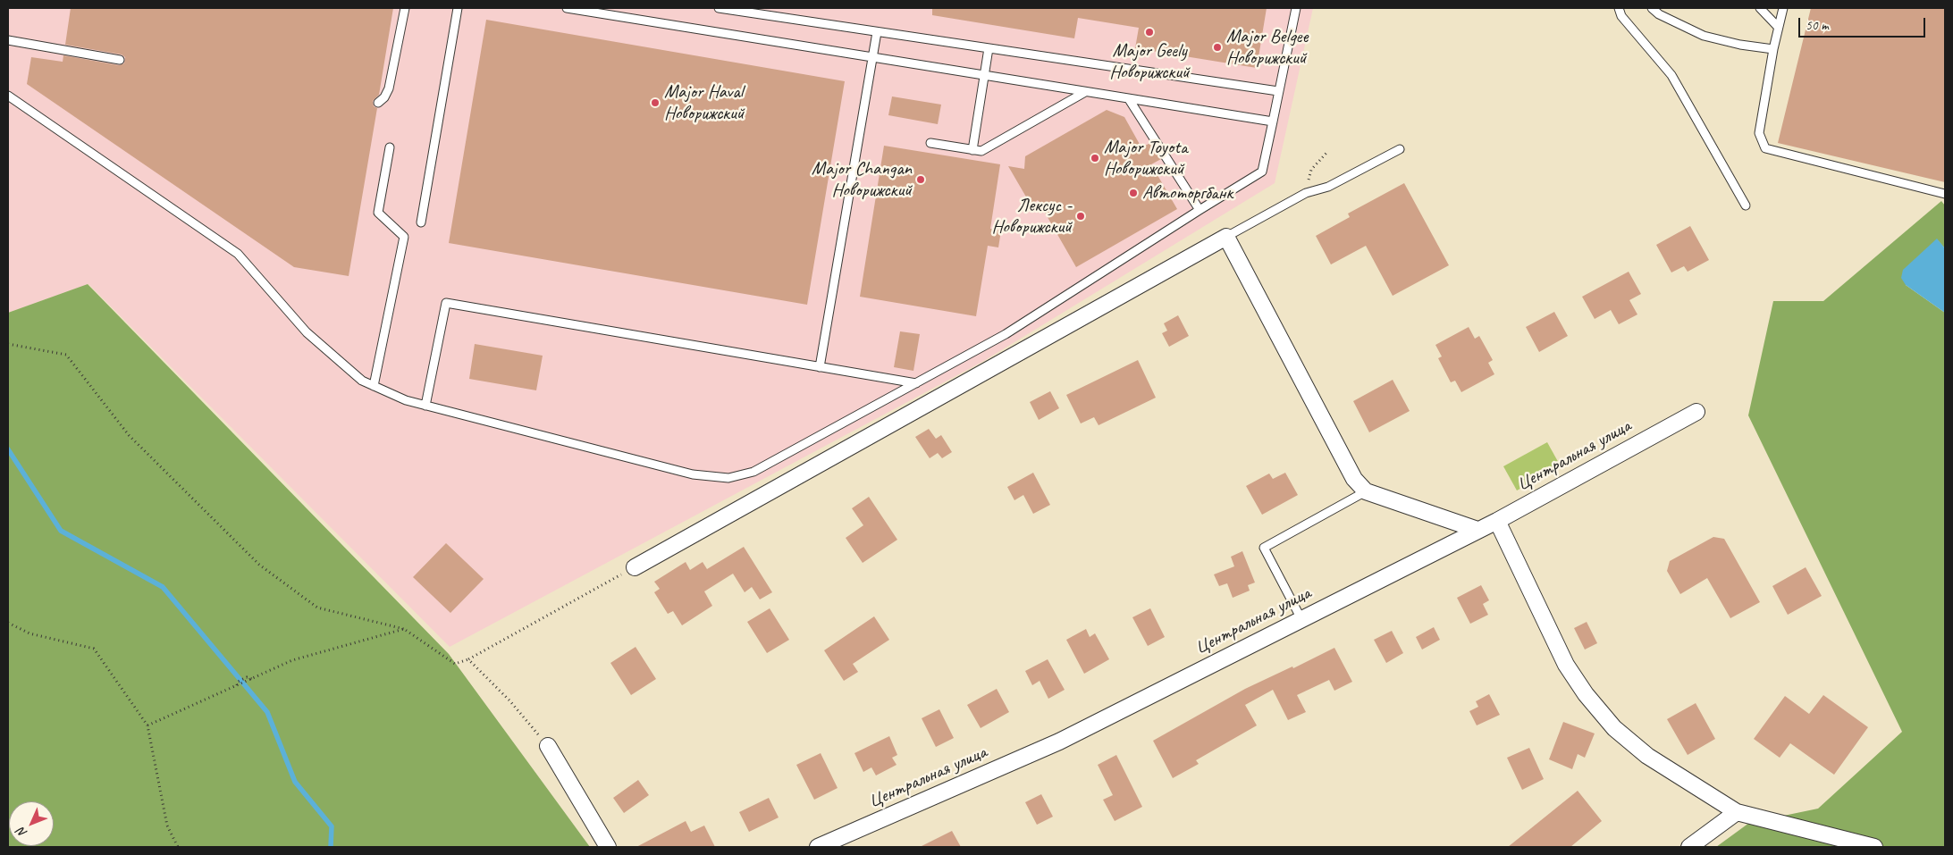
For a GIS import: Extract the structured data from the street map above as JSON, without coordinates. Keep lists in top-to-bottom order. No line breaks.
{"streets":{"street":["Центральная улица"]},"places":["Major Geely Новорижский","Major Belgee Новорижский","Major Haval Новорижский","Major Toyota Новорижский","Major Changan Новорижский","Автоторгбанк","Лексус - Новорижский"],"scale_bar":"50 m","north":"bottom left"}
